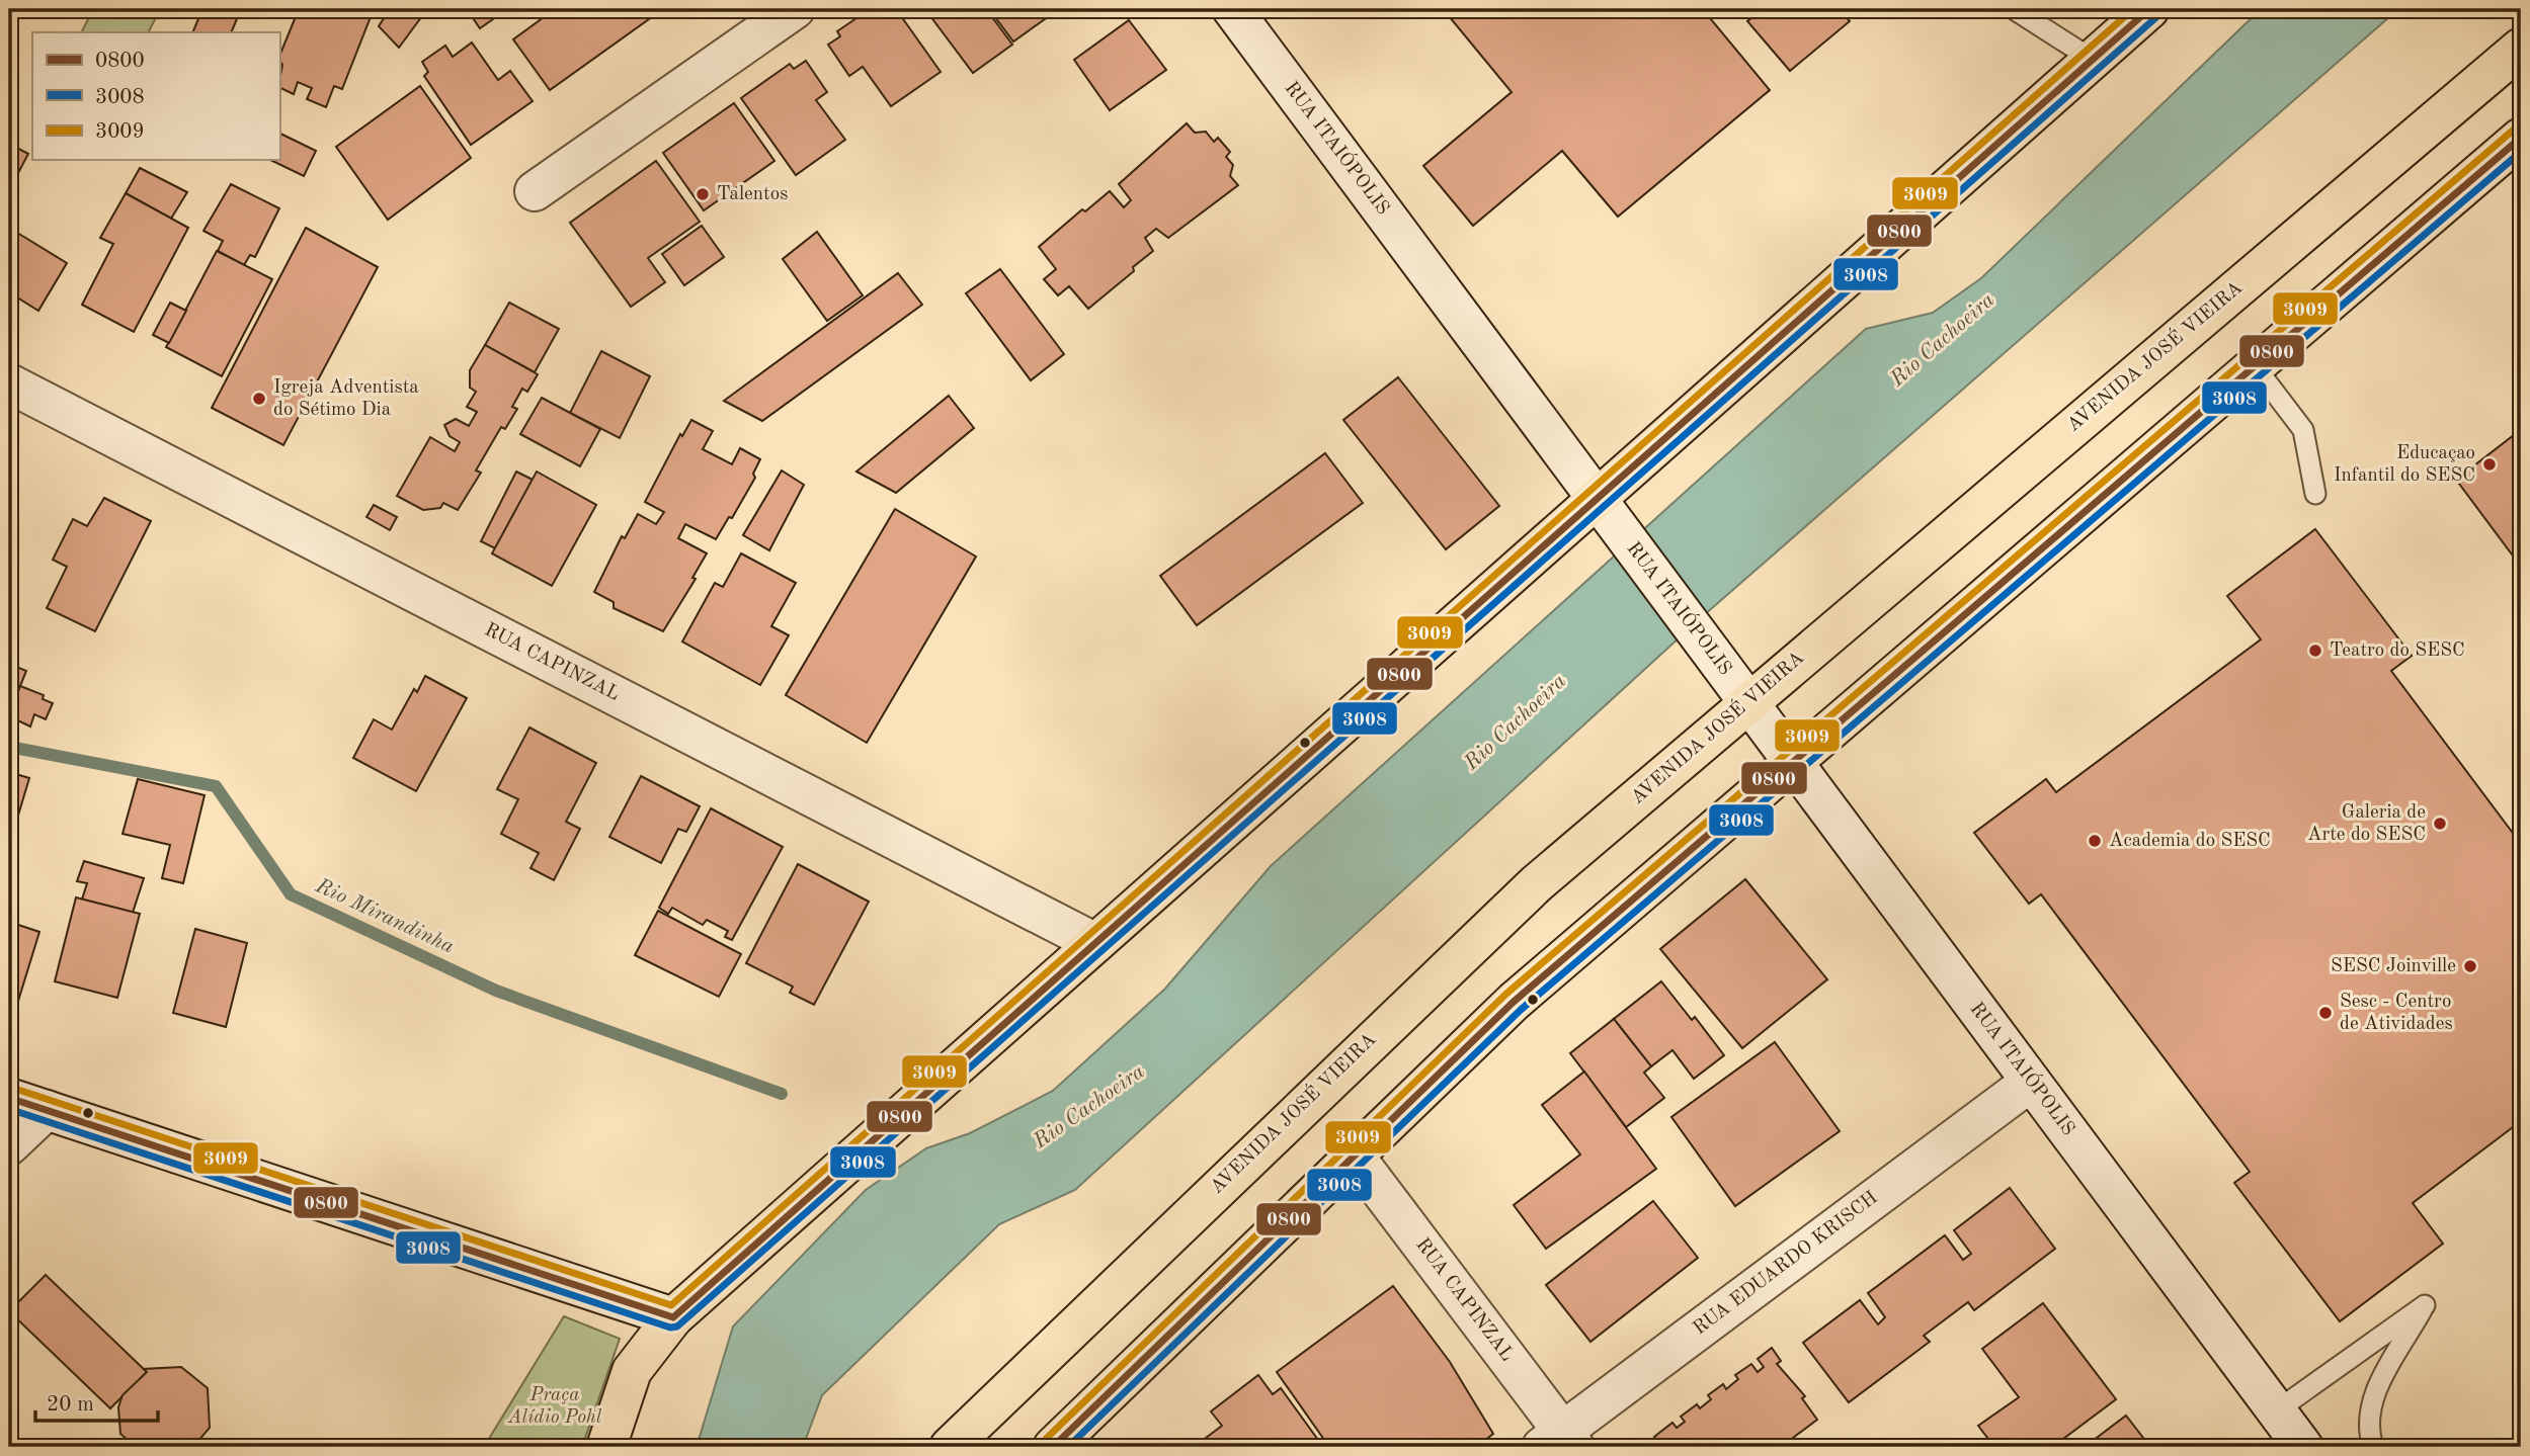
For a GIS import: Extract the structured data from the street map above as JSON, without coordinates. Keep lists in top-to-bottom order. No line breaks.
{"streets":{"main road":["AVENIDA JOSÉ VIEIRA"],"street":["RUA ITAIÓPOLIS","RUA CAPINZAL","RUA EDUARDO KRISCH"]},"crossings":[["RUA ITAIÓPOLIS","AVENIDA JOSÉ VIEIRA"],["RUA ITAIÓPOLIS","RUA EDUARDO KRISCH"],["RUA CAPINZAL","RUA EDUARDO KRISCH"]],"water":["Rio Cachoeira","Rio Mirandinha"],"parks":["Praça Alídio Pohl"],"places":["Talentos","Igreja Adventista do Sétimo Dia","Educaçao Infantil do SESC","Teatro do SESC","Galeria de Arte do SESC","Academia do SESC","SESC Joinville","Sesc - Centro de Atividades"],"lines":["transit line 0800","transit line 3009","transit line 3008"],"legend":["0800","3008","3009"],"scale_bar":"20 m"}
